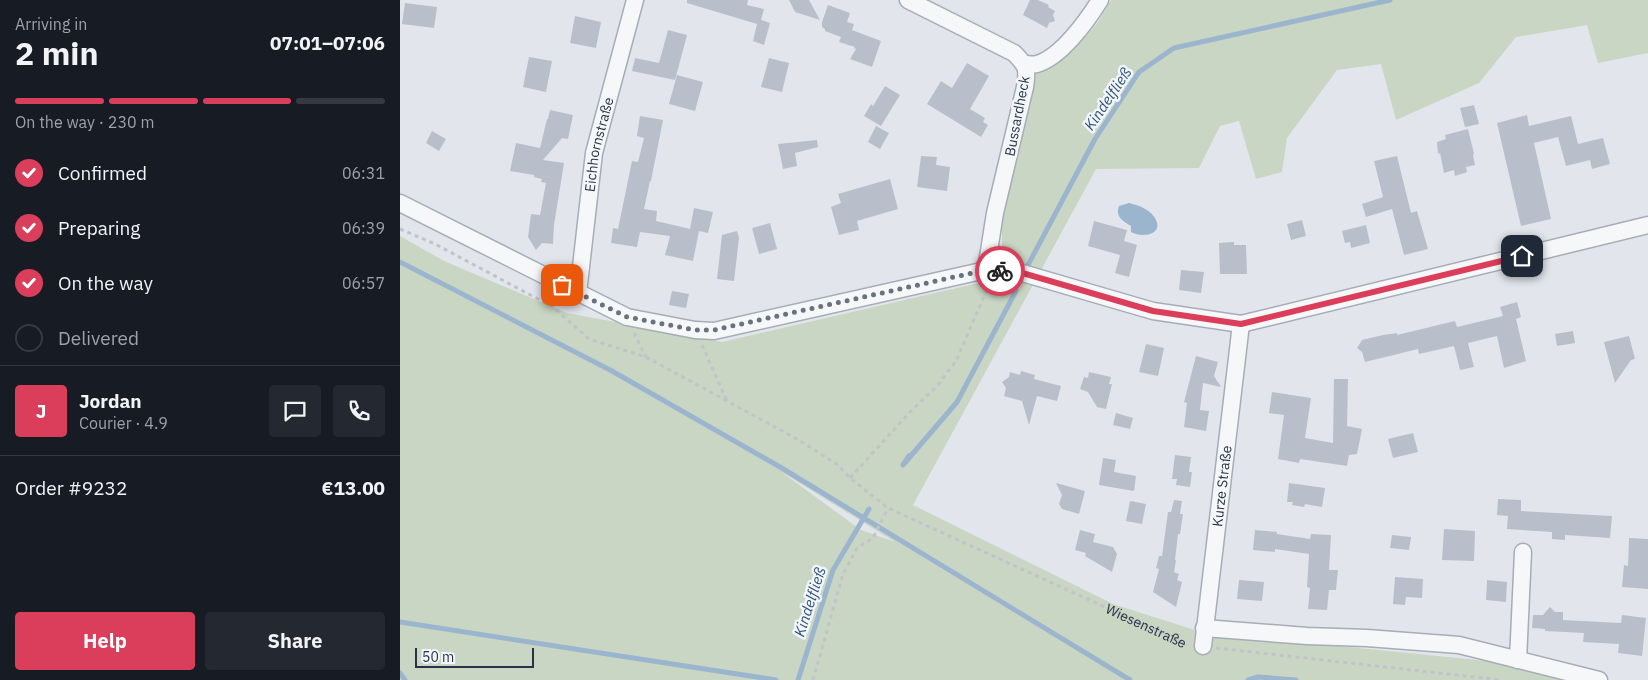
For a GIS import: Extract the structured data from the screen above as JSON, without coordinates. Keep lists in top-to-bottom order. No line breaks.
{"streets":{"street":["Bussardheck","Eichhornstraße","Kurze Straße","Wiesenstraße"]},"crossings":[["Kurze Straße","Wiesenstraße"]],"water":["Kindelfließ"],"scale_bar":"50 m","page":{"heading":["2 min","Arriving in","07:01–07:06"],"panel":["Jordan","Courier · 4.9","Order #9232","€13.00"],"bar":"On the way · 230 m","list":[["Confirmed","06:31"],["Preparing","06:39"],["On the way","06:57"],"Delivered"],"round":"J","buttons":["Help","Share"],"scale":"50 m"}}
